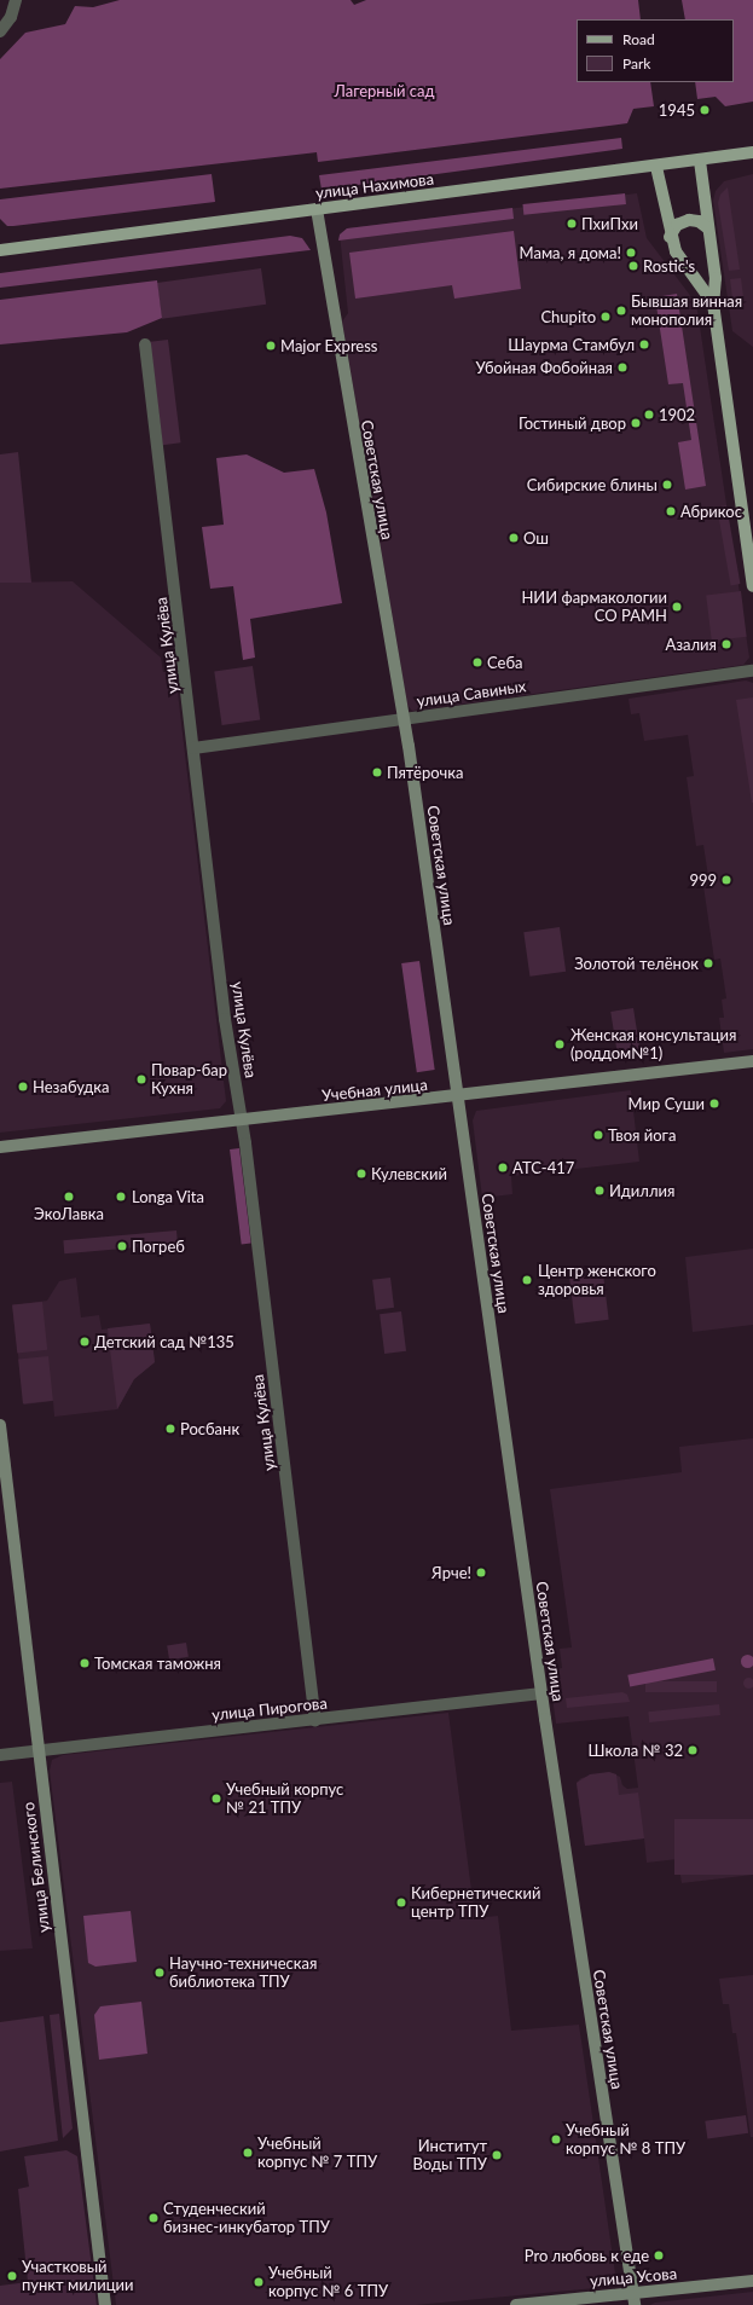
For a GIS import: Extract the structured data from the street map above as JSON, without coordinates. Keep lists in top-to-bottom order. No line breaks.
{"streets":{"main road":["улица Нахимова"],"street":["Советская улица","улица Кулёва","улица Савиных","Учебная улица","улица Пирогова","улица Белинского","улица Усова"]},"crossings":[["улица Нахимова","Советская улица"],["Советская улица","улица Савиных"],["Советская улица","Учебная улица"],["Советская улица","улица Пирогова"],["Советская улица","улица Усова"],["улица Кулёва","улица Савиных"],["улица Кулёва","Учебная улица"],["улица Кулёва","улица Пирогова"],["улица Пирогова","улица Белинского"]],"parks":["Лагерный сад"],"places":["1945","ПхиПхи","Мама, я дома!","Rostic's","Бывшая винная монополия","Chupito","Шаурма Стамбул","Major Express","Убойная Фобойная","1902","Гостиный двор","Сибирские блины","Абрикос","Ош","НИИ фармакологии СО РАМН","Азалия","Себа","Пятёрочка","999","Золотой телёнок","Женская консультация (роддом№1)","Повар-бар Кухня","Незабудка","Мир Суши","Твоя йога","АТС-417","Кулевский","Идиллия","ЭкоЛавка","Longa Vita","Погреб","Центр женского здоровья","Детский сад №135","Росбанк","Ярче!","Томская таможня","Школа № 32","Учебный корпус № 21 ТПУ","Кибернетический центр ТПУ","Научно-техническая библиотека ТПУ","Учебный корпус № 8 ТПУ","Учебный корпус № 7 ТПУ","Институт Воды ТПУ","Студенческий бизнес-инкубатор ТПУ","Pro любовь к еде","Участковый пункт милиции","Учебный корпус № 6 ТПУ"],"legend":["Road","Park"]}
